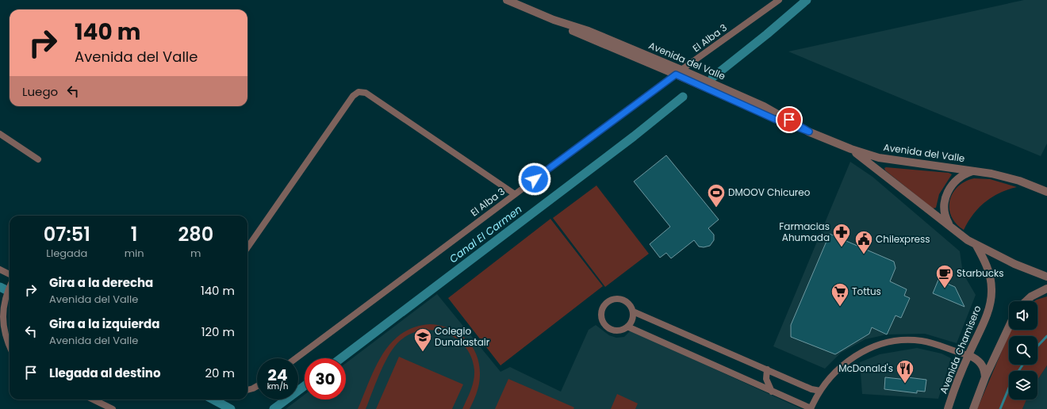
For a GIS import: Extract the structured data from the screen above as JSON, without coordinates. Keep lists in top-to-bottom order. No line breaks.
{"streets":{"street":["El Alba 3","Avenida del Valle","Avenida Chamisero"]},"crossings":[["El Alba 3","Avenida del Valle"],["Avenida del Valle","Avenida Chamisero"]],"water":["Canal El Carmen"],"places":{"sports":["DMOOV Chicureo"],"pharmacy":["Farmacias Ahumada"],"public building":["Chilexpress"],"cafe":["Starbucks"],"supermarket":["Tottus"],"school or university":["Colegio Dunalastair"],"restaurant":["McDonald's"]},"page":{"turn":["140 m","Avenida del Valle"],"then":"Luego","eta":["07:51","Llegada","1","min","280","m"],"list":[{"name":"Gira a la derecha","note":"Avenida del Valle","value":"140 m"},{"name":"Gira a la izquierda","note":"Avenida del Valle","value":"120 m"},{"name":"Llegada al destino","value":"20 m"}],"speed":"24 km/h","limit":"30"}}
